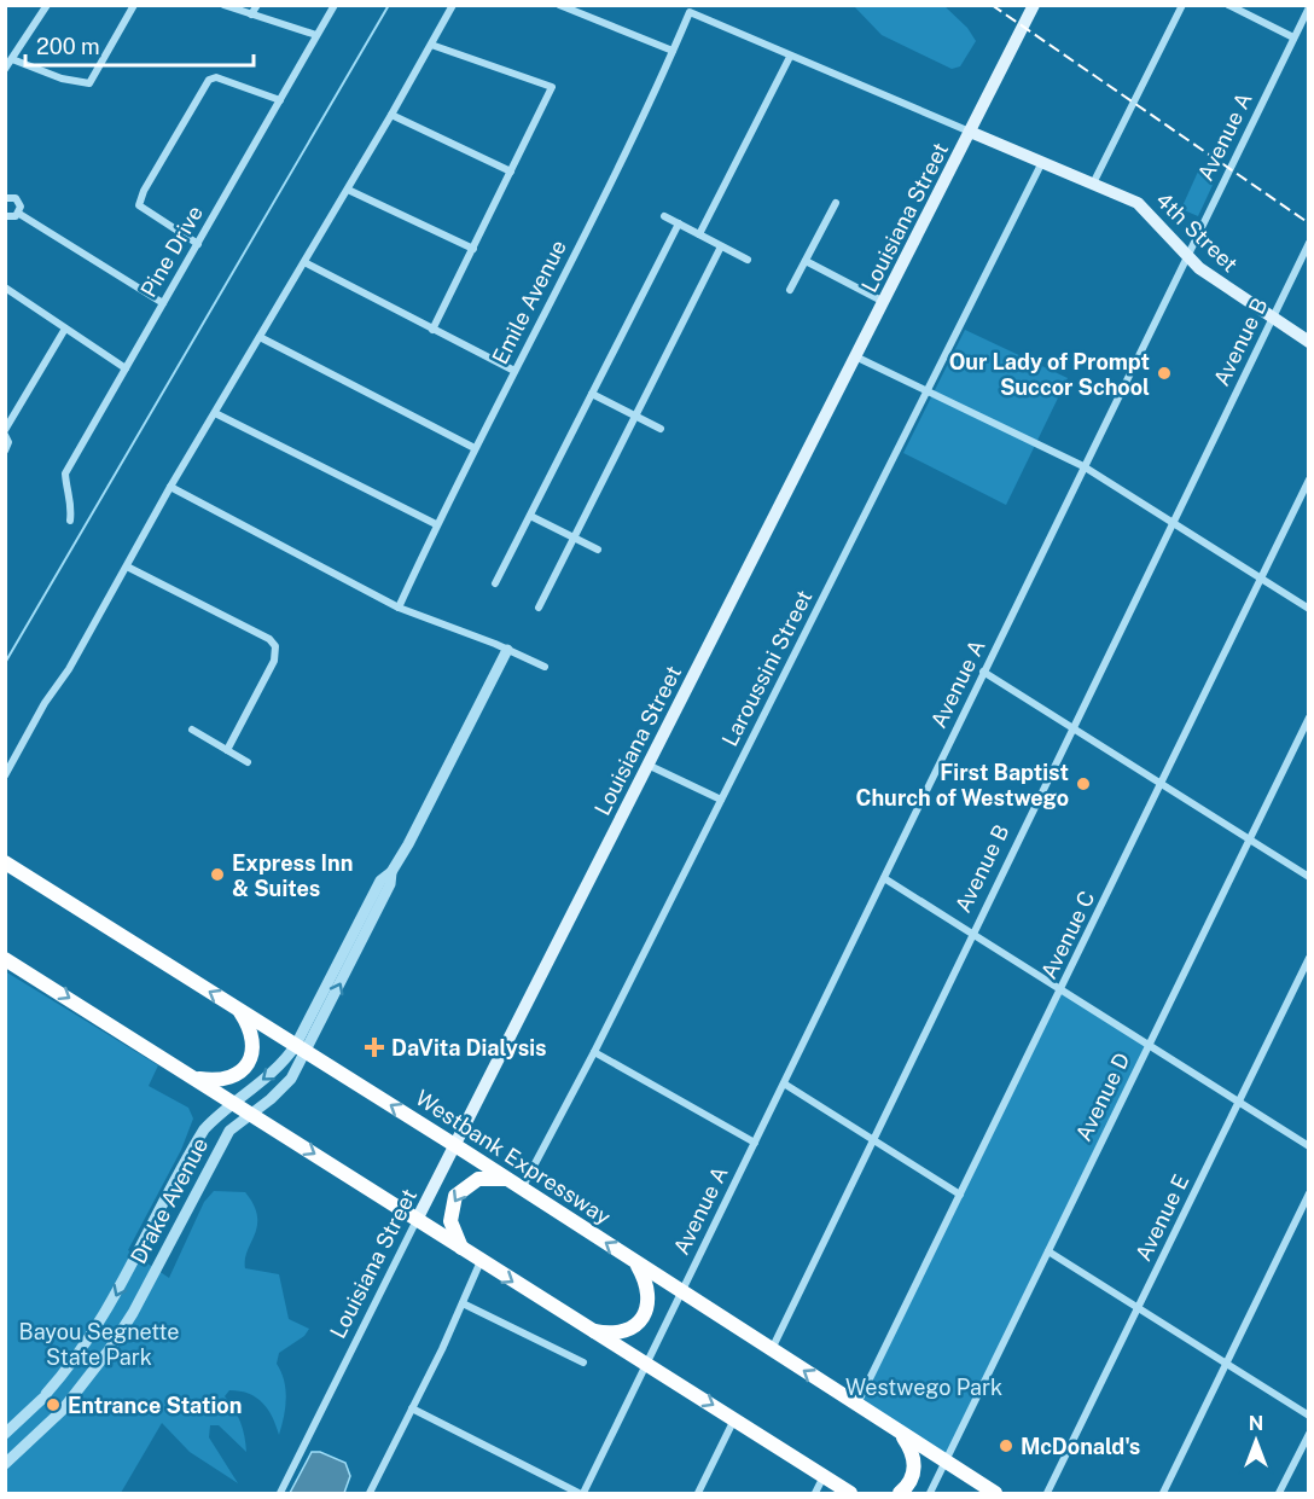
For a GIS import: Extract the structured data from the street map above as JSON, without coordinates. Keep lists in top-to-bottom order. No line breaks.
{"streets":{"highway":["Westbank Expressway"],"main road":["Louisiana Street","4th Street"],"street":["Avenue A","Pine Drive","Emile Avenue","Avenue B","Laroussini Street","Avenue C","Avenue D","Drake Avenue","Avenue E"]},"crossings":[["Avenue A","4th Street"],["Avenue A","Westbank Expressway"],["Louisiana Street","4th Street"],["Louisiana Street","Westbank Expressway"],["4th Street","Avenue B"],["4th Street","Laroussini Street"],["Avenue B","Westbank Expressway"],["Laroussini Street","Westbank Expressway"],["Avenue C","Westbank Expressway"],["Avenue D","Westbank Expressway"],["Westbank Expressway","Drake Avenue"]],"parks":["Bayou Segnette State Park","Westwego Park"],"places":{"other":["Our Lady of Prompt Succor School","First Baptist Church of Westwego","Express Inn & Suites","Entrance Station","McDonald's"],"health":["DaVita Dialysis"]},"scale_bar":"200 m","north":"top"}
